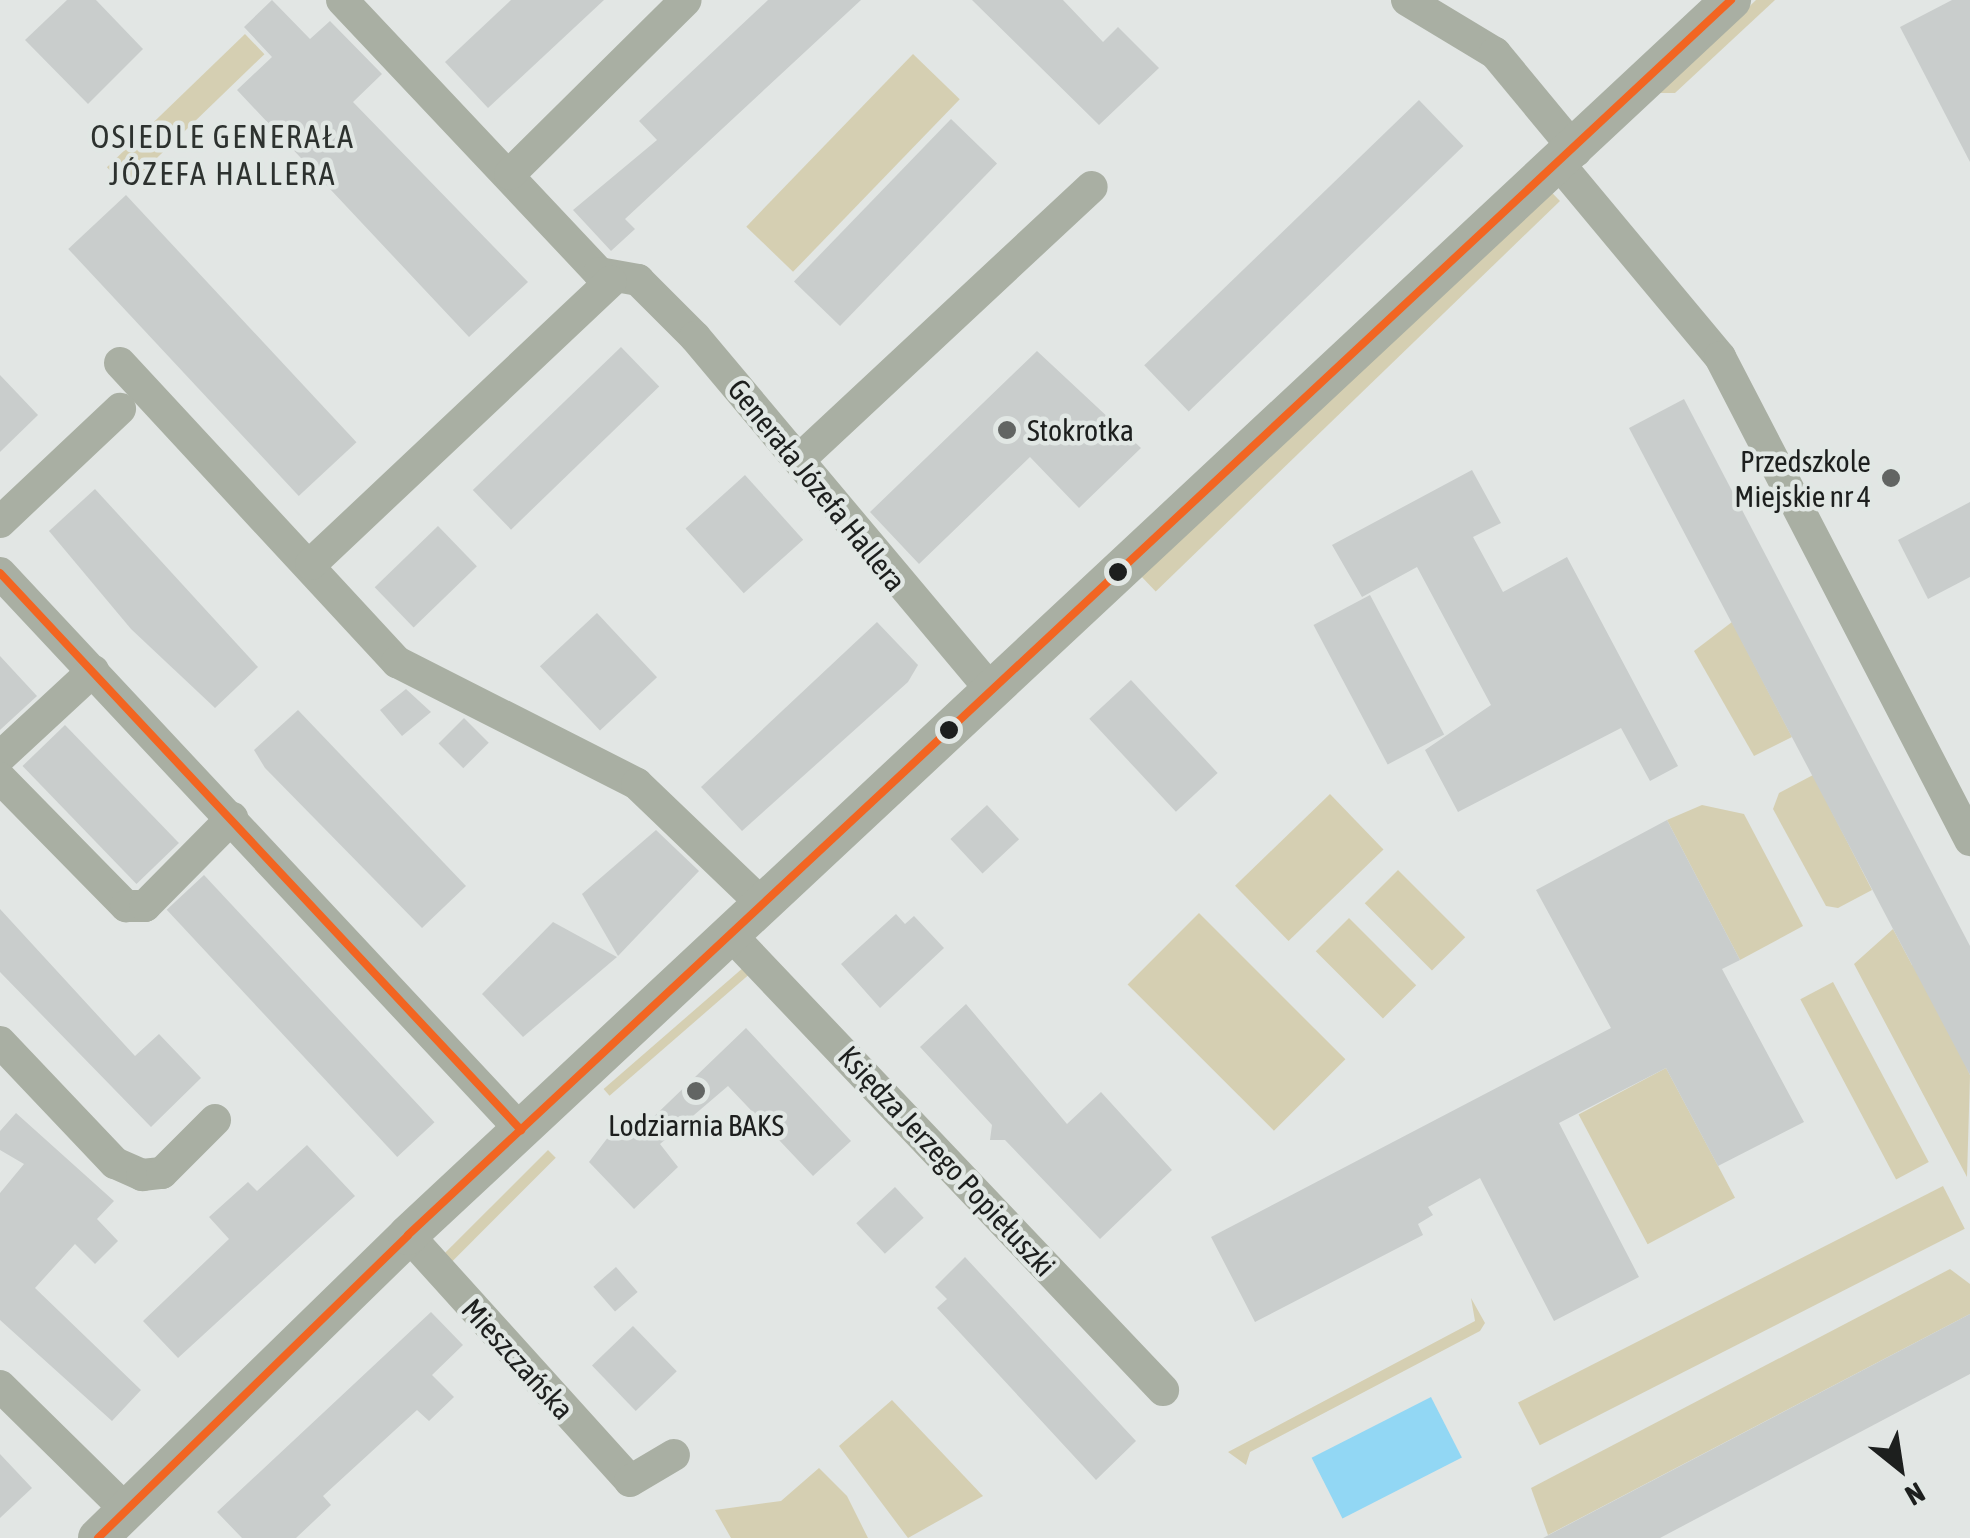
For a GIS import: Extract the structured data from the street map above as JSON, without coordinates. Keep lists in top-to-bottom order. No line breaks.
{"streets":{"street":["Generała Józefa Hallera","Księdza Jerzego Popiełuszki","Mieszczańska"]},"districts":["OSIEDLE GENERAŁA JÓZEFA HALLERA"],"places":["Stokrotka","Przedszkole Miejskie nr 4","Lodziarnia BAKS"],"north":"bottom right"}
